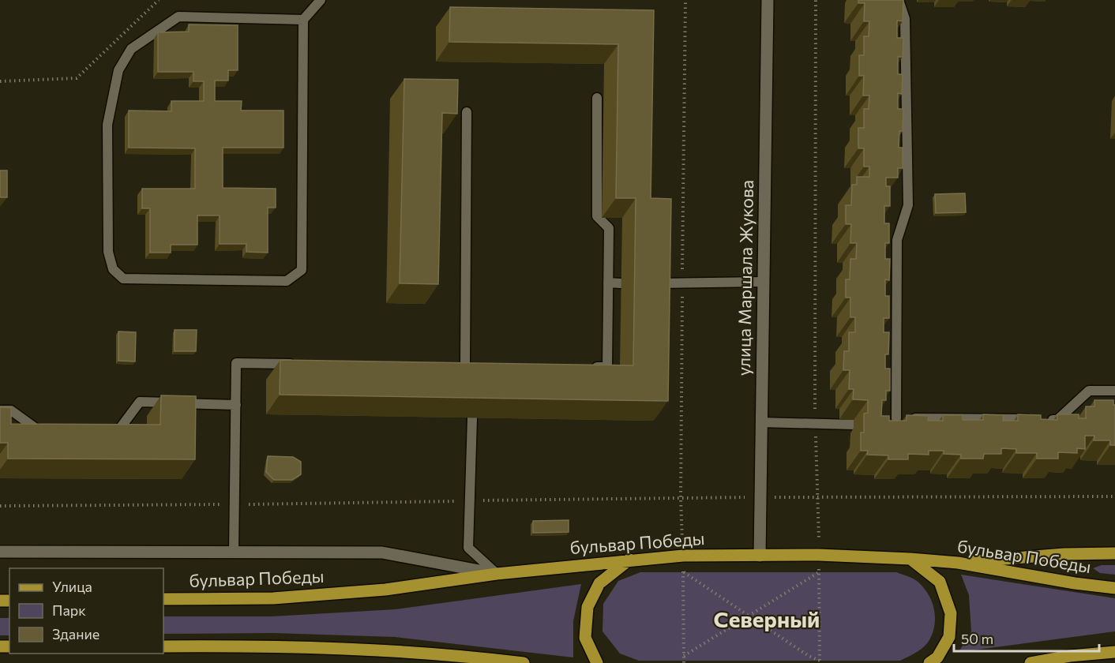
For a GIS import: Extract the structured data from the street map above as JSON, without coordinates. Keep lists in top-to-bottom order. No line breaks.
{"streets":{"main road":["бульвар Победы"],"street":["улица Маршала Жукова"]},"crossings":[["улица Маршала Жукова","бульвар Победы"]],"districts":["Северный"],"legend":["Улица","Парк","Здание"],"scale_bar":"50 m"}
